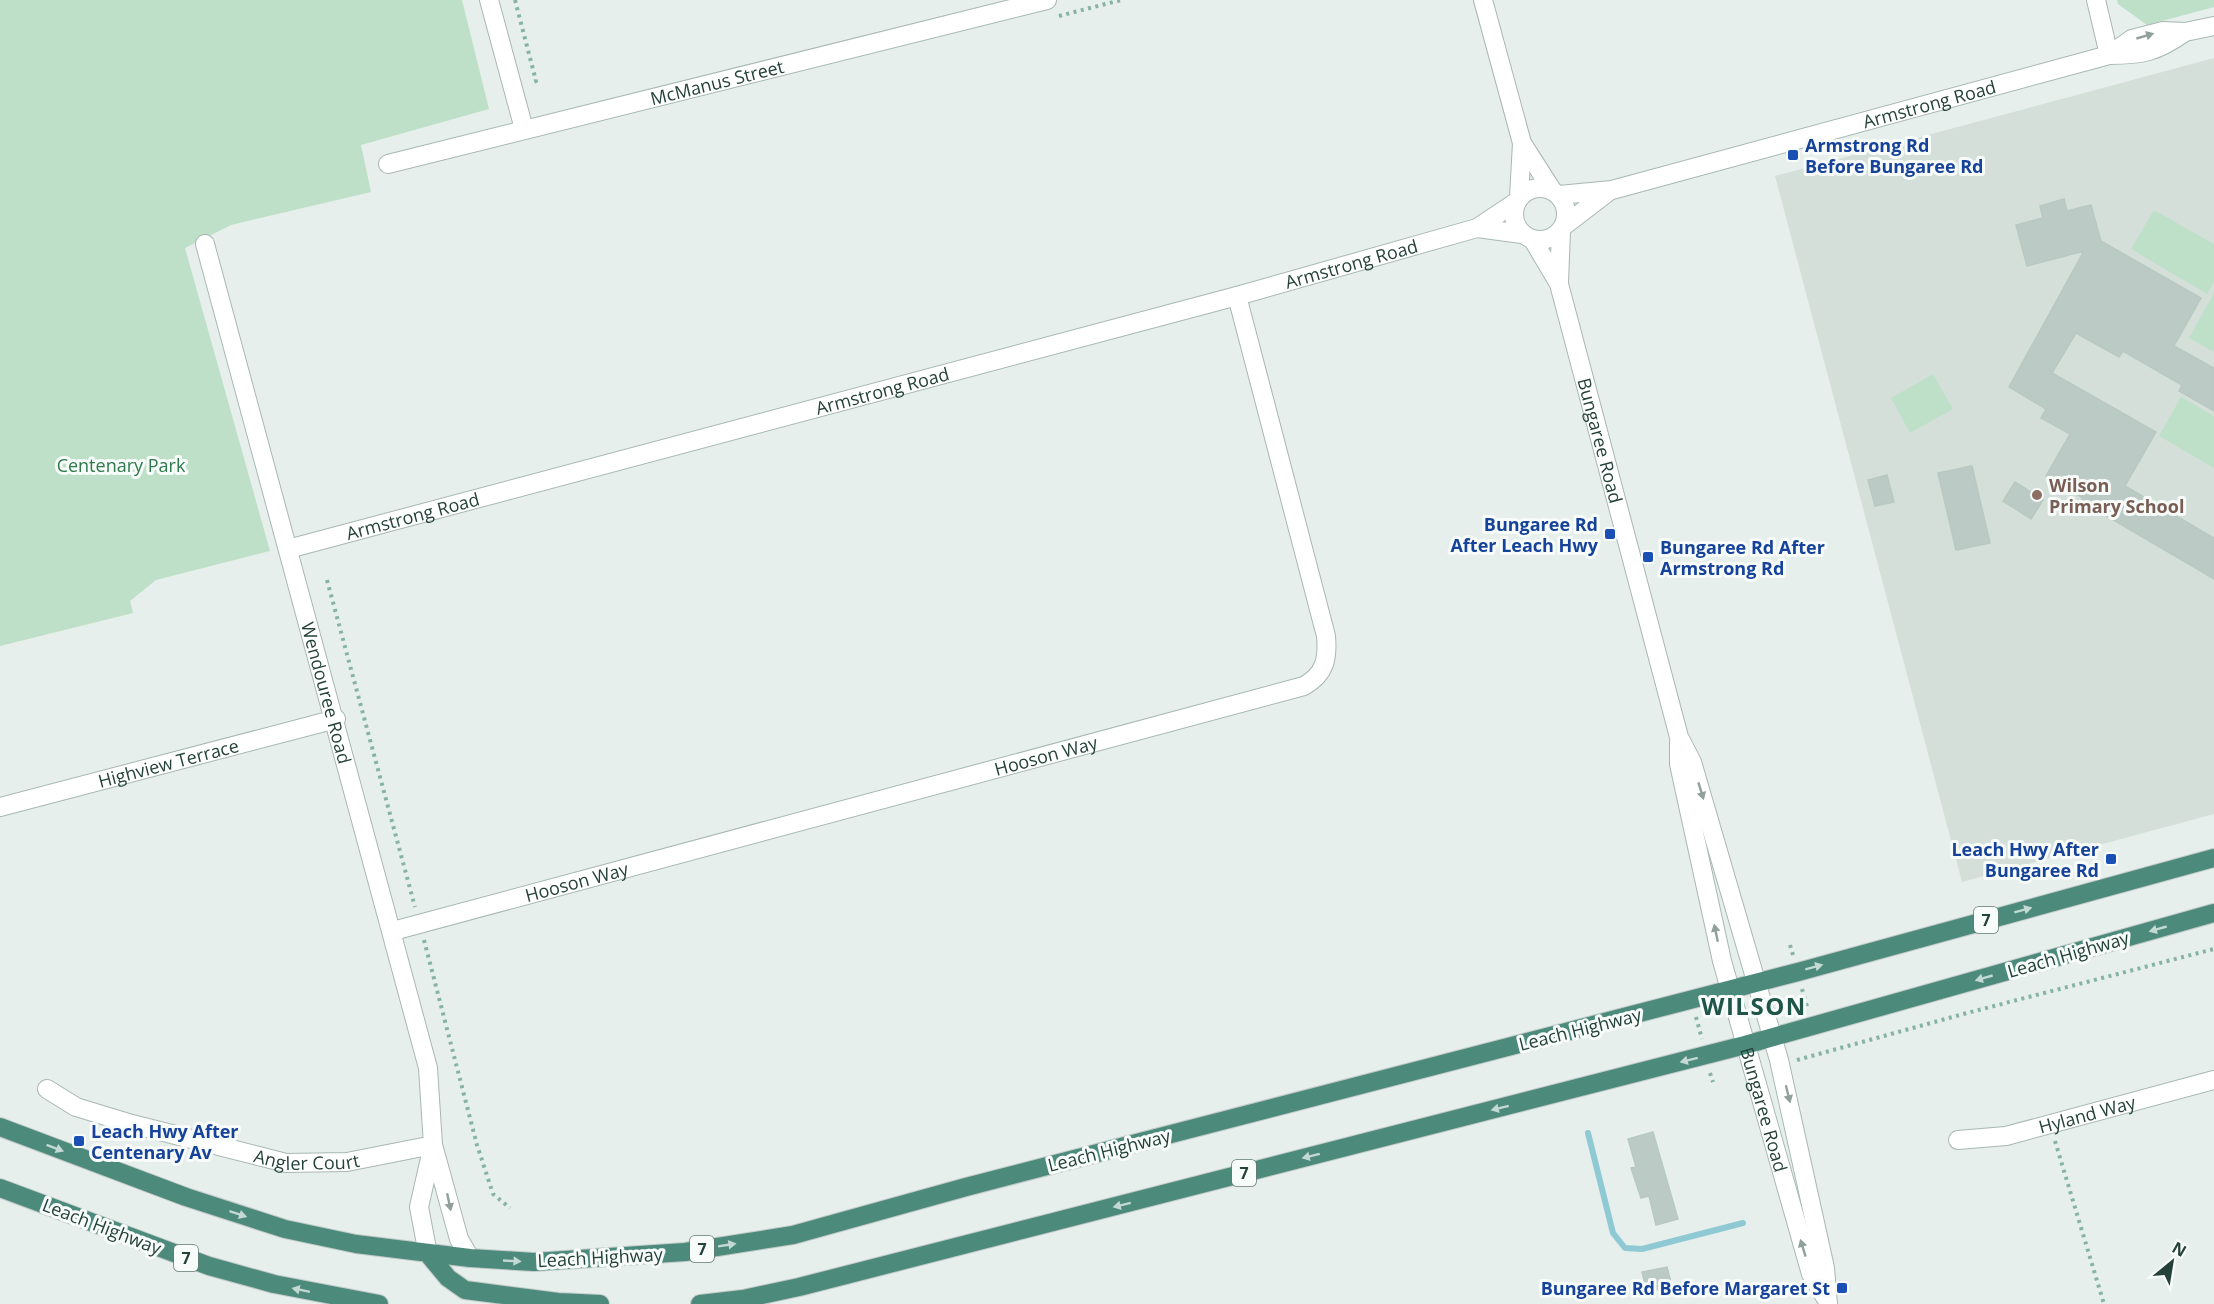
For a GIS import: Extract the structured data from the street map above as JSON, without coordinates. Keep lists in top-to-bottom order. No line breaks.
{"streets":{"highway":["7","Leach Highway"],"street":["McManus Street","Armstrong Road","Bungaree Road","Wendouree Road","Hooson Way","Highview Terrace","Hyland Way","Angler Court"]},"crossings":[["Armstrong Road","Bungaree Road"],["Armstrong Road","Wendouree Road"],["Armstrong Road","Hooson Way"],["Bungaree Road","Leach Highway"],["Wendouree Road","Hooson Way"],["Wendouree Road","Highview Terrace"],["Wendouree Road","Leach Highway"],["Wendouree Road","Angler Court"]],"districts":["WILSON"],"parks":["Centenary Park"],"places":{"transit":["Armstrong Rd Before Bungaree Rd","Bungaree Rd After Leach Hwy","Bungaree Rd After Armstrong Rd","Leach Hwy After Bungaree Rd","Leach Hwy After Centenary Av","Bungaree Rd Before Margaret St"],"other":["Wilson Primary School"]},"north":"top right"}
